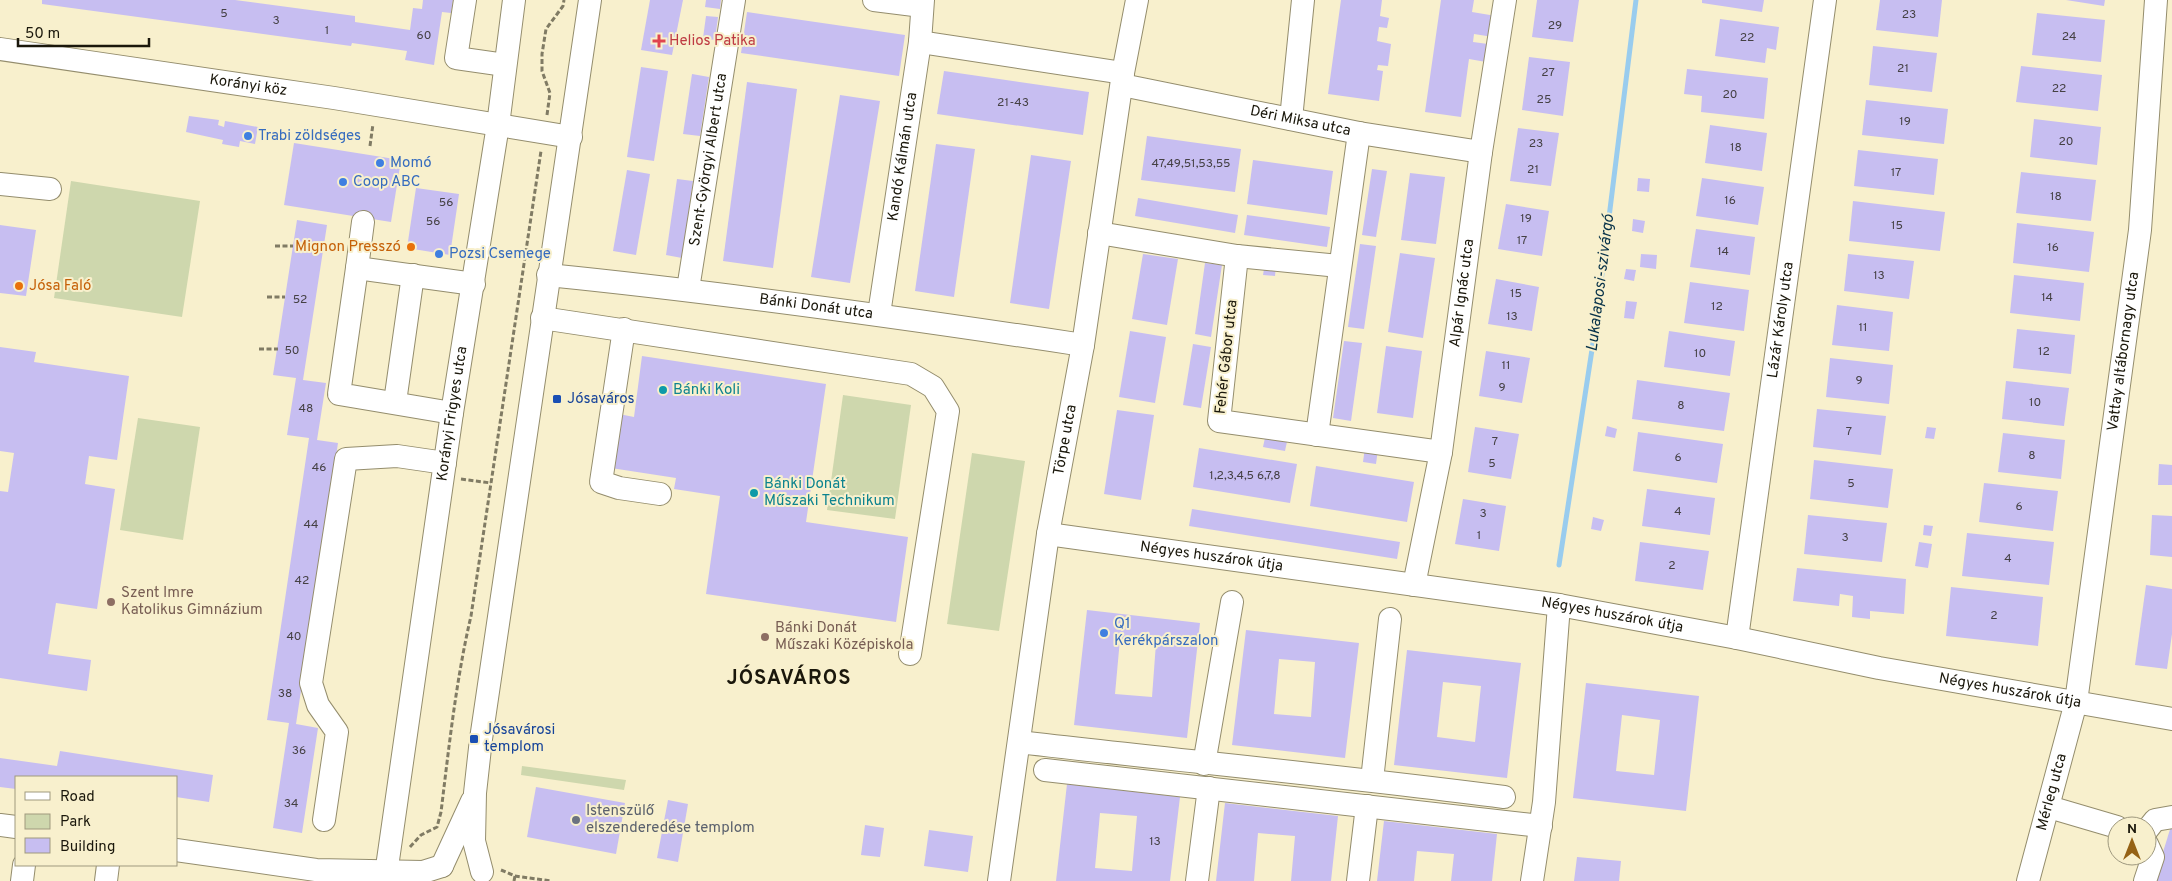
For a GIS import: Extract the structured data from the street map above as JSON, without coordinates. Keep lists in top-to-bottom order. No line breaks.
{"streets":{"street":["Korányi köz","Déri Miksa utca","Kandó Kálmán utca","Szent-Györgyi Albert utca","Alpár Ignác utca","Bánki Donát utca","Lázár Károly utca","Vattay altábornagy utca","Fehér Gábor utca","Korányi Frigyes utca","Törpe utca","Négyes huszárok útja","Mérleg utca"]},"crossings":[["Korányi köz","Korányi Frigyes utca"],["Déri Miksa utca","Kandó Kálmán utca"],["Déri Miksa utca","Alpár Ignác utca"],["Déri Miksa utca","Törpe utca"],["Kandó Kálmán utca","Bánki Donát utca"],["Szent-Györgyi Albert utca","Bánki Donát utca"],["Alpár Ignác utca","Fehér Gábor utca"],["Alpár Ignác utca","Négyes huszárok útja"],["Bánki Donát utca","Törpe utca"],["Lázár Károly utca","Négyes huszárok útja"],["Vattay altábornagy utca","Négyes huszárok útja"],["Vattay altábornagy utca","Mérleg utca"],["Törpe utca","Négyes huszárok útja"],["Négyes huszárok útja","Mérleg utca"]],"districts":["JÓSAVÁROS"],"water":["Lukalaposi-szivárgó"],"places":{"health":["Helios Patika"],"other":["Trabi zöldséges","Momó","Coop ABC","Mignon Presszó","Pozsi Csemege","Jósa Faló","Bánki Koli","Bánki Donát Műszaki Technikum","Szent Imre Katolikus Gimnázium","Q1 Kerékpárszalon","Bánki Donát Műszaki Középiskola","Istenszülő elszenderedése templom"],"transit":["Jósaváros","Jósavárosi templom"]},"house_numbers":["5","23","3","29","1","60","24","22","21","27","22","20","25","21-43","19","20","23","18","47,49,51,53,55","21","17","18","16","56","19","56","15","17","16","14","13","15","14","52","12","13","11","50","12","10","11","9","9","10","8","48","7","7","8","6","5","46","1,2,3,4,5 6,7,8","5","6","4","3","44","1","3","4","2","42","2","40","38","36","34","13"],"legend":["Road","Park","Building"],"scale_bar":"50 m","north":"top"}
